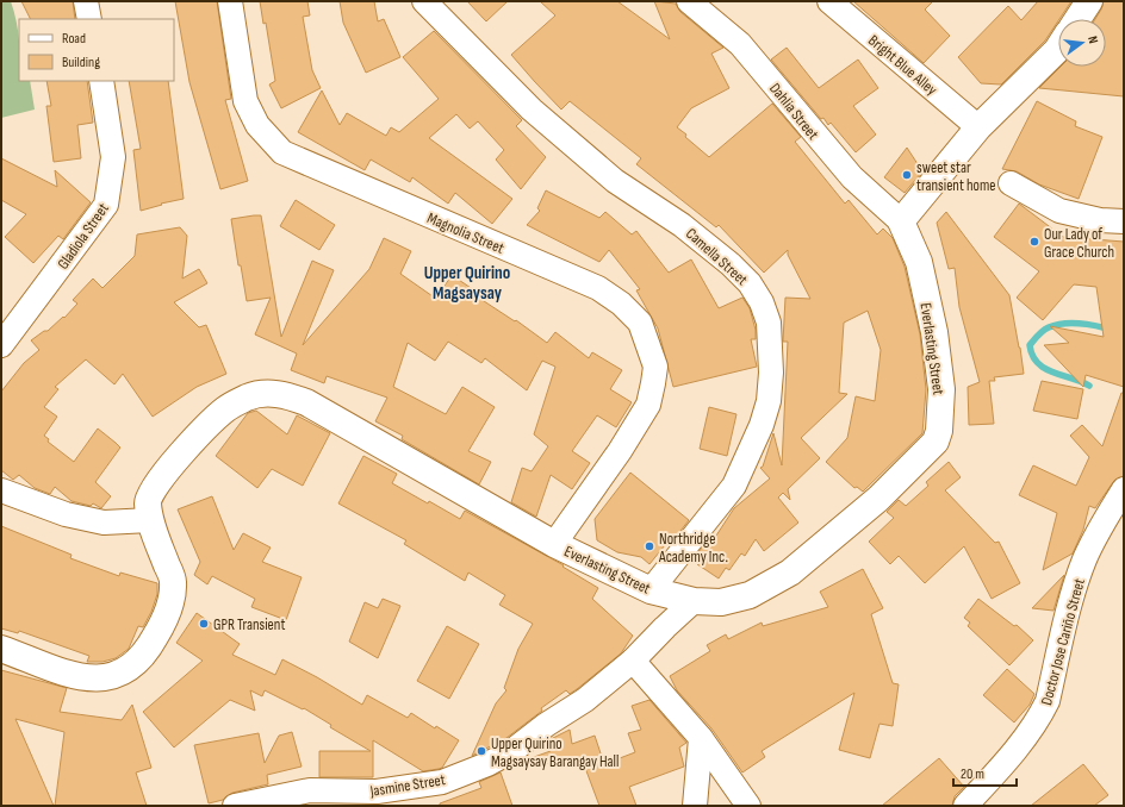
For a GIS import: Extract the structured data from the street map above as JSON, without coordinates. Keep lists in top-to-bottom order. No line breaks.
{"streets":{"street":["Bright Blue Alley","Dahlia Street","Magnolia Street","Gladiola Street","Camella Street","Everlasting Street","Doctor Jose Cariño Street","Jasmine Street"]},"crossings":[["Dahlia Street","Everlasting Street"],["Magnolia Street","Everlasting Street"],["Camella Street","Everlasting Street"],["Everlasting Street","Jasmine Street"]],"districts":["Upper Quirino Magsaysay"],"places":["sweet star transient home","Our Lady of Grace Church","Northridge Academy Inc.","GPR Transient","Upper Quirino Magsaysay Barangay Hall"],"legend":["Road","Building"],"scale_bar":"20 m","north":"right"}
